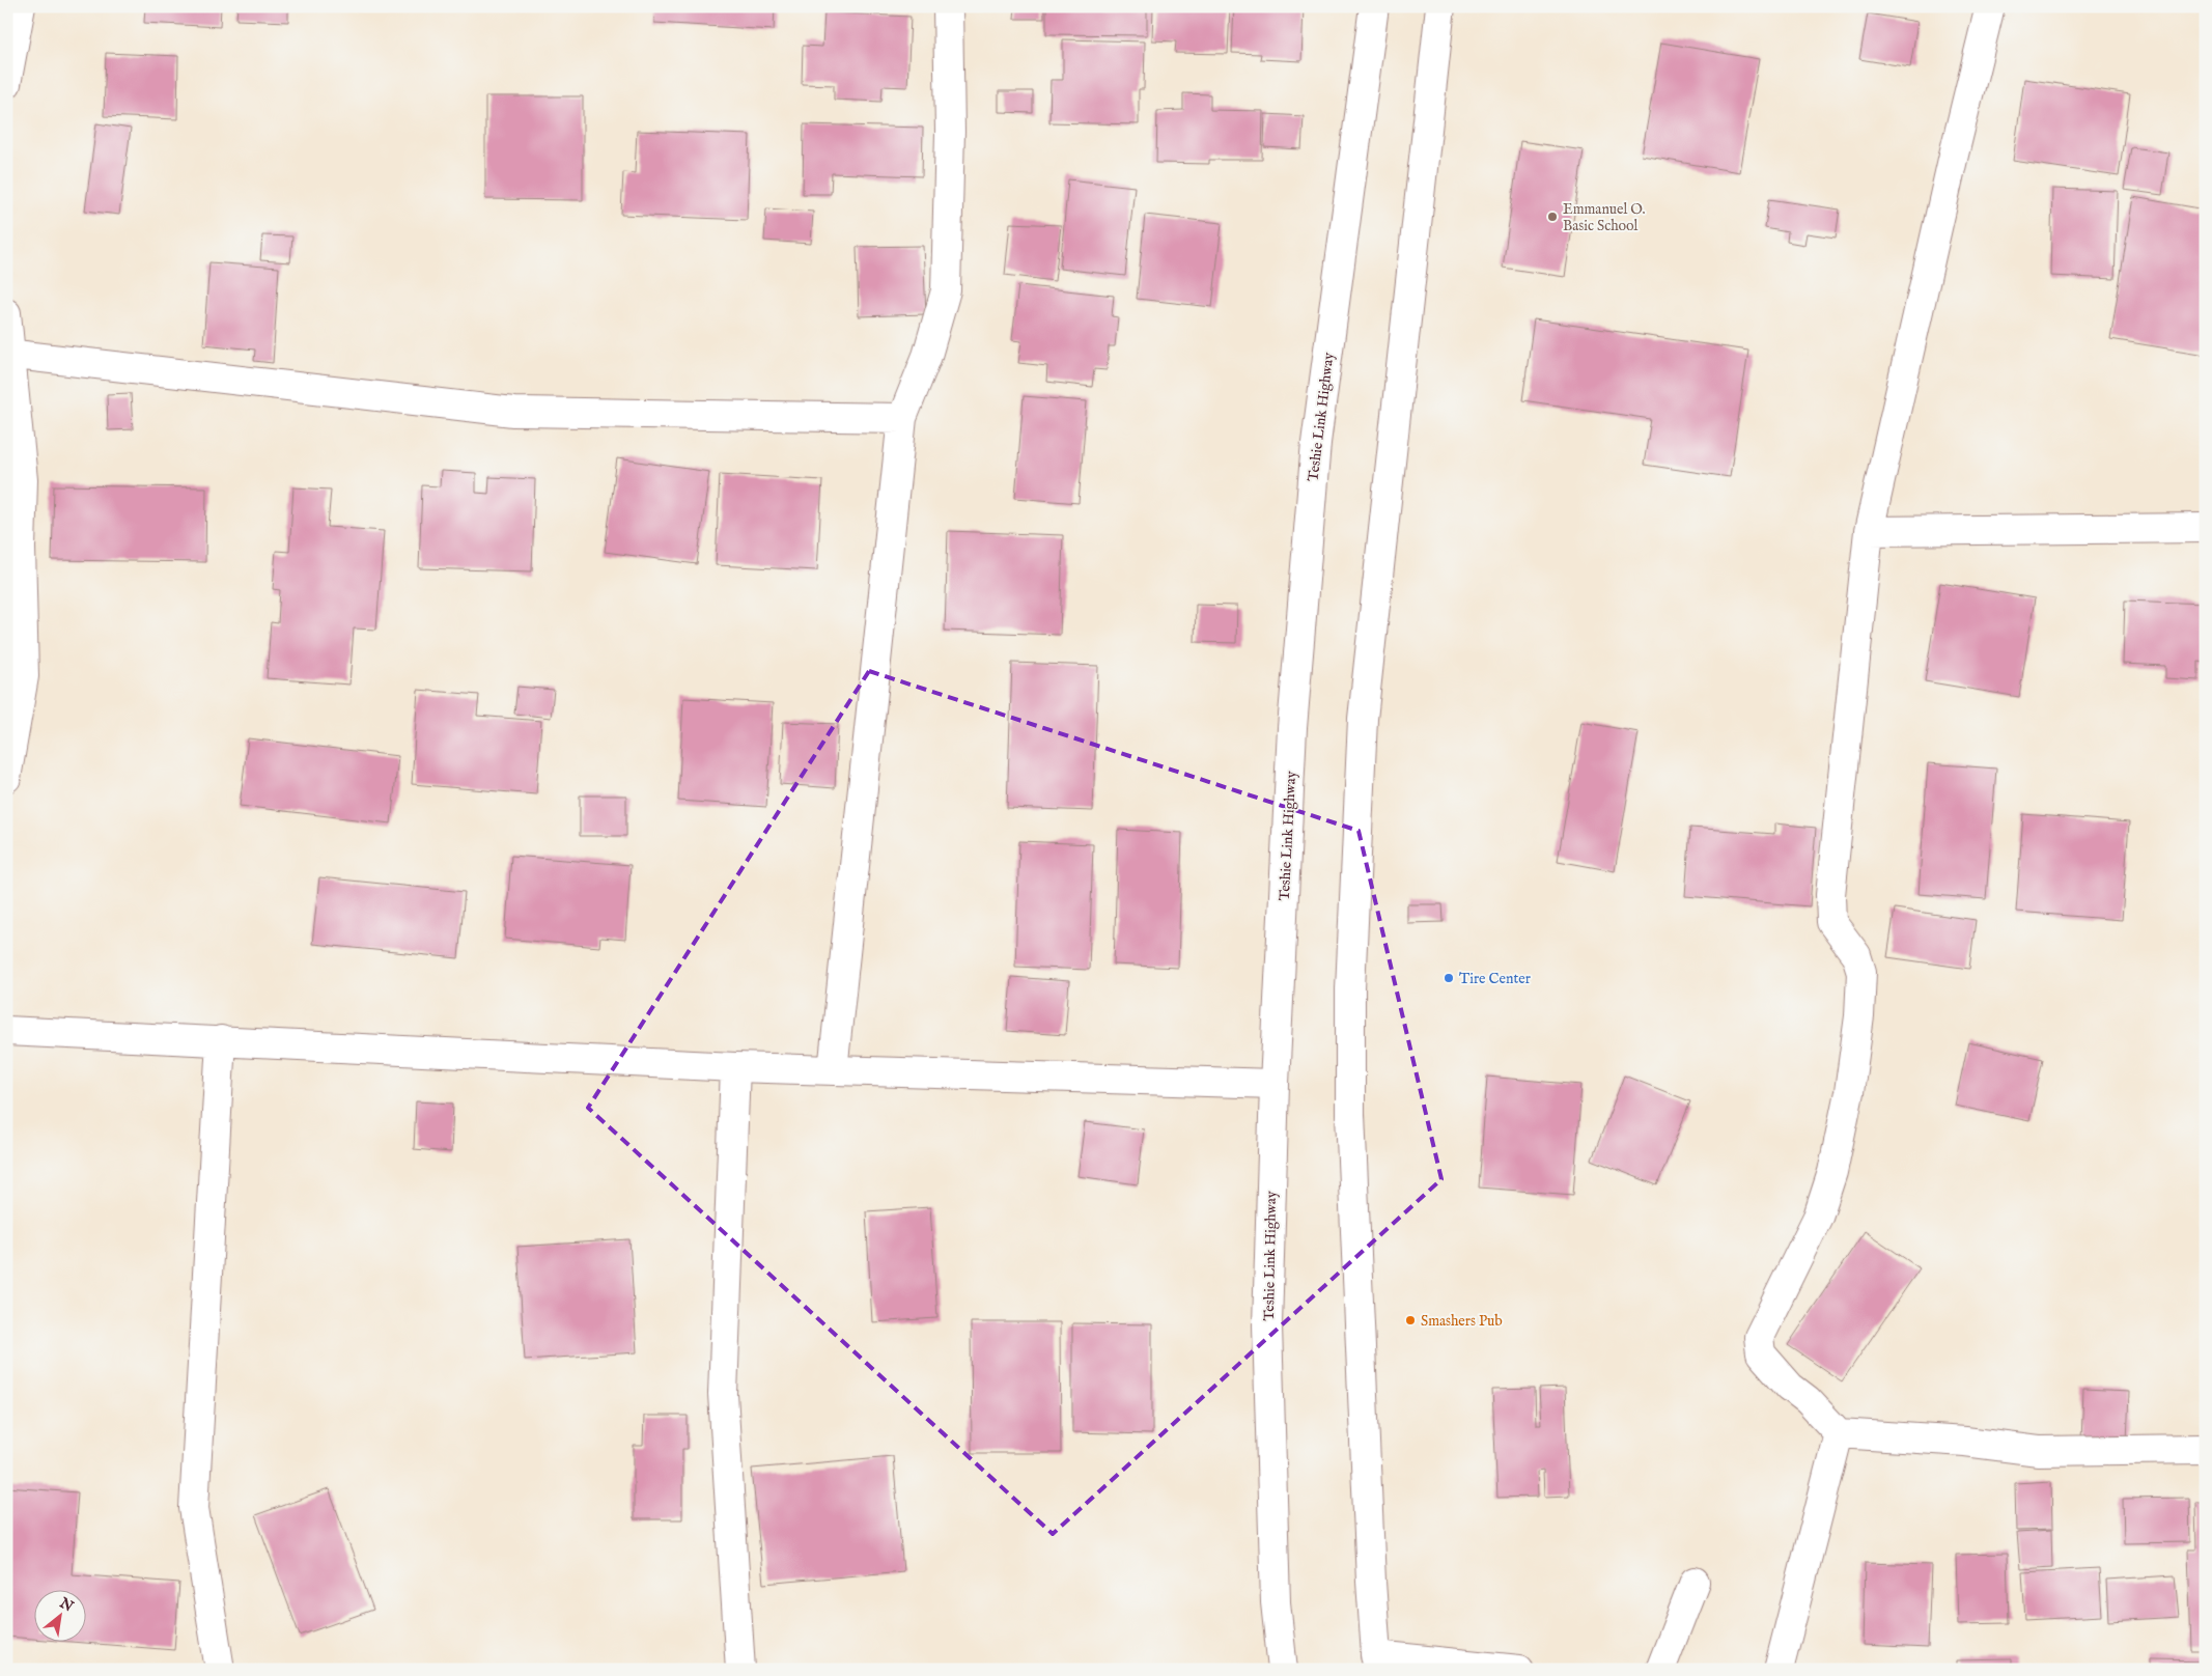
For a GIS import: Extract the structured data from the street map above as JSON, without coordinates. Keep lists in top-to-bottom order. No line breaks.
{"streets":{"street":["Teshie Link Highway"]},"places":["Emmanuel O. Basic School","Tire Center","Smashers Pub"],"north":"top right"}
